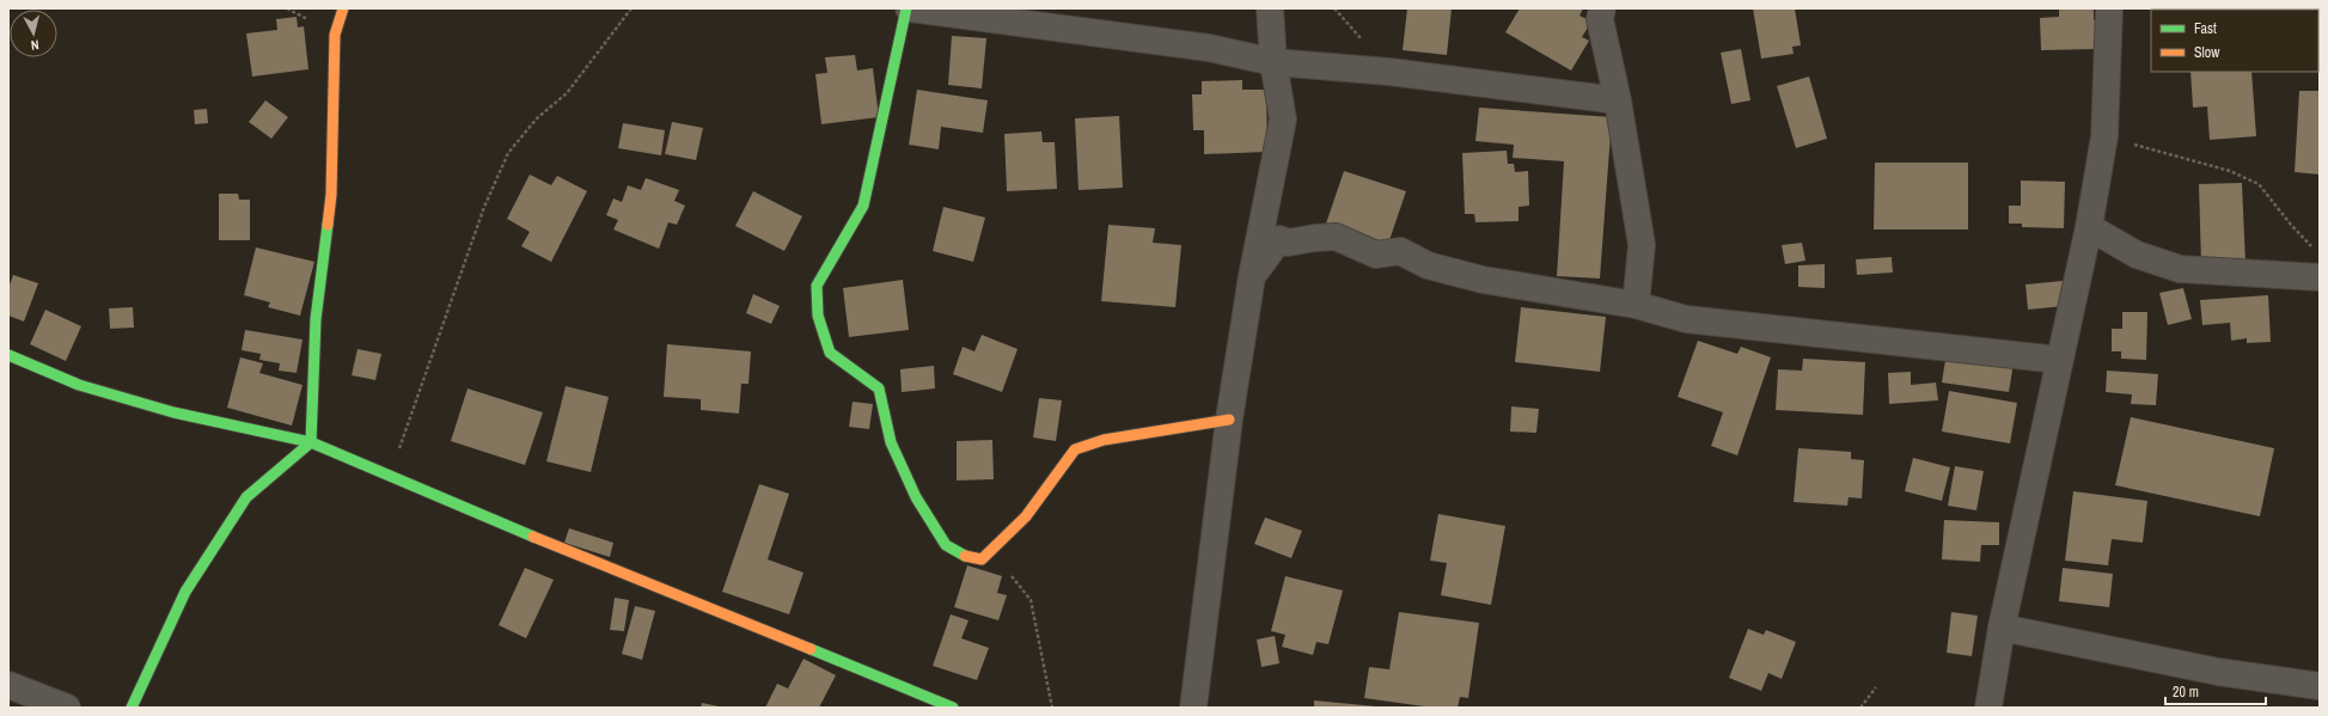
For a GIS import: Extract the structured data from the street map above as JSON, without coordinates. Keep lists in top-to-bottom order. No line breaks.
{"legend":["Fast","Slow"],"scale_bar":"20 m","north":"bottom"}
